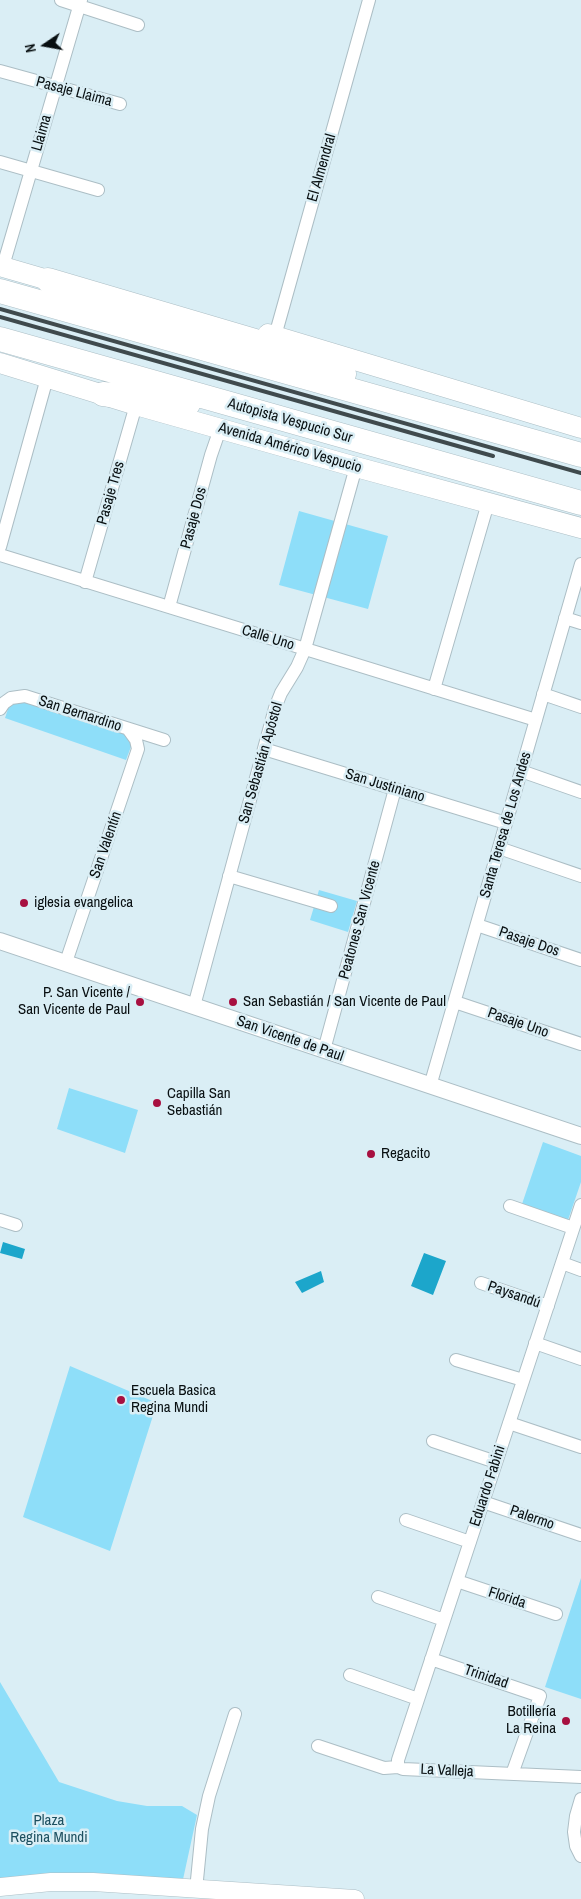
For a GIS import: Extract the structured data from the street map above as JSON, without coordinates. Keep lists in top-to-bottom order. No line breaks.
{"streets":{"highway":["Autopista Vespucio Sur"],"main road":["Avenida Américo Vespucio"],"street":["Pasaje Llaima","Llaima","El Almendral","Pasaje Tres","Pasaje Dos","Calle Uno","San Bernardino","San Sebastián Apóstol","San Justiniano","Santa Teresa de Los Andes","San Valentín","Peatones San Vicente","Pasaje Uno","San Vicente de Paul","Paysandú","Eduardo Fabini","Palermo","Florida","Trinidad","La Valleja"]},"crossings":[["Pasaje Llaima","Llaima"],["Avenida Américo Vespucio","Pasaje Tres"],["Avenida Américo Vespucio","Pasaje Dos"],["Avenida Américo Vespucio","San Sebastián Apóstol"],["Pasaje Tres","Calle Uno"],["Pasaje Dos","Calle Uno"],["Pasaje Dos","Santa Teresa de Los Andes"],["Calle Uno","San Sebastián Apóstol"],["Calle Uno","Santa Teresa de Los Andes"],["San Bernardino","San Valentín"],["San Sebastián Apóstol","San Justiniano"],["San Sebastián Apóstol","San Vicente de Paul"],["San Justiniano","Santa Teresa de Los Andes"],["San Justiniano","Peatones San Vicente"],["Santa Teresa de Los Andes","Pasaje Uno"],["Santa Teresa de Los Andes","San Vicente de Paul"],["San Valentín","San Vicente de Paul"],["Peatones San Vicente","San Vicente de Paul"],["Paysandú","Eduardo Fabini"],["Eduardo Fabini","Palermo"],["Eduardo Fabini","Florida"],["Eduardo Fabini","Trinidad"],["Eduardo Fabini","La Valleja"],["Trinidad","La Valleja"]],"parks":["Plaza Regina Mundi"],"places":["iglesia evangelica","P. San Vicente / San Vicente de Paul","San Sebastián / San Vicente de Paul","Capilla San Sebastián","Regacito","Escuela Basica Regina Mundi","Botillería La Reina"],"north":"left"}
